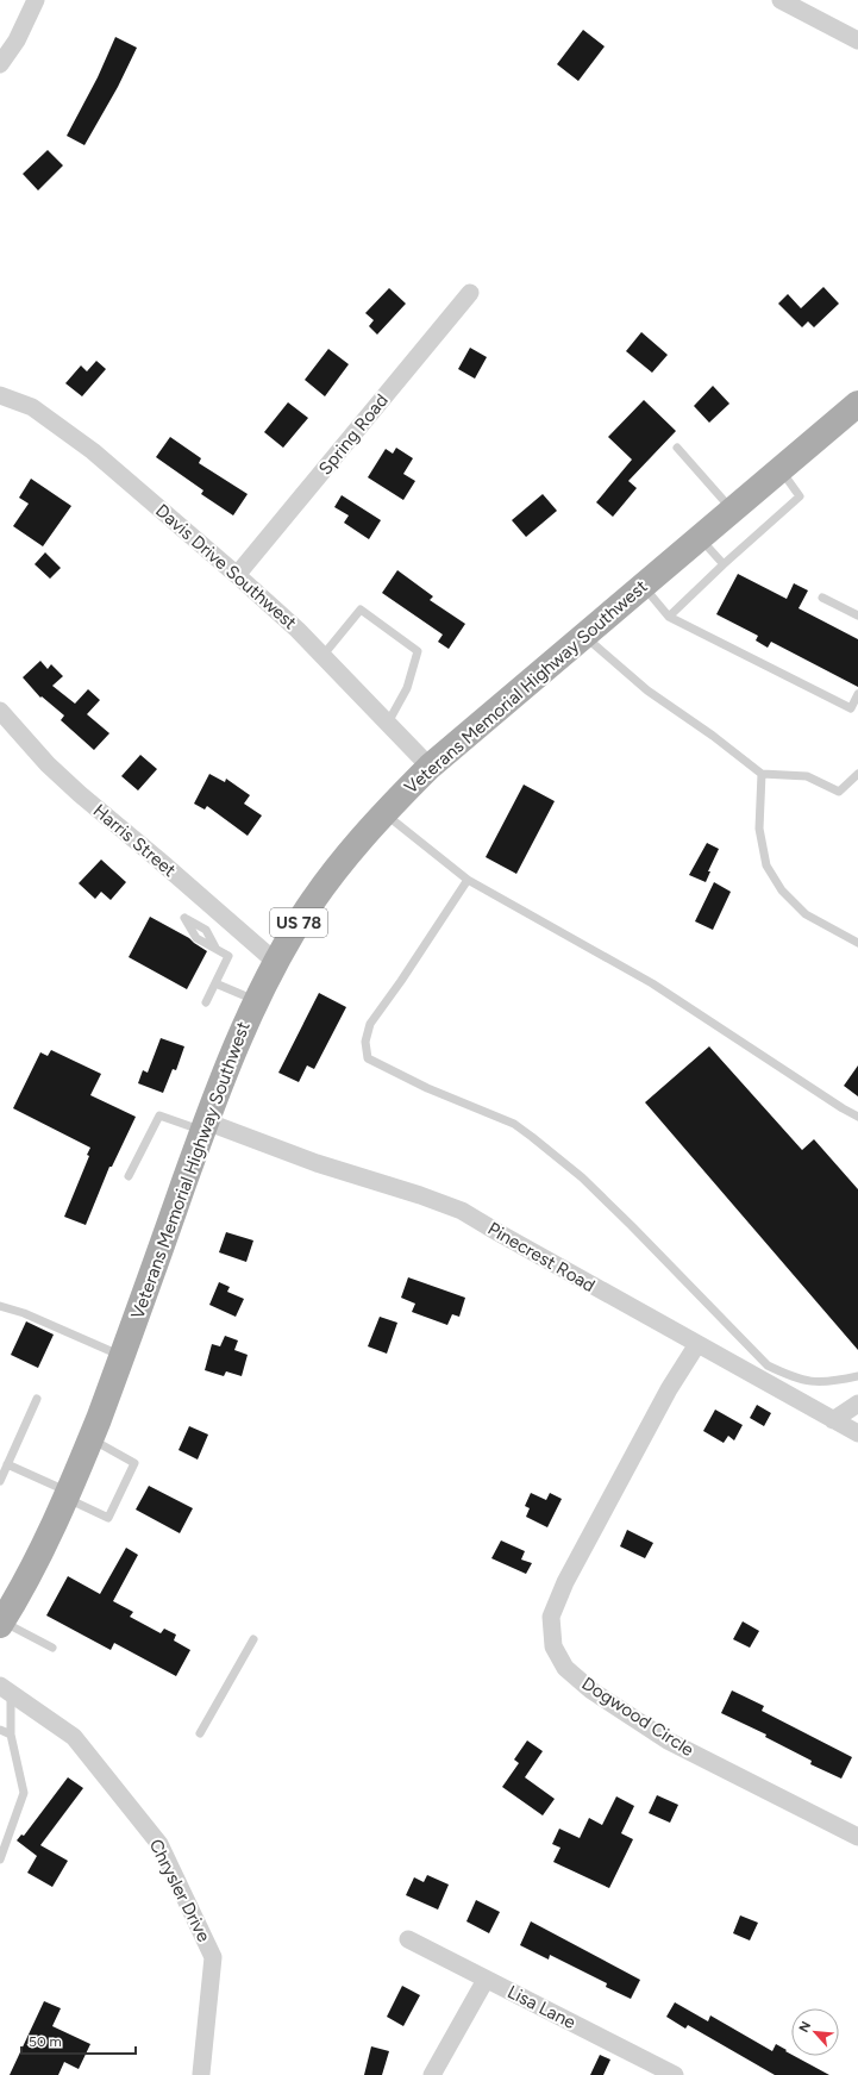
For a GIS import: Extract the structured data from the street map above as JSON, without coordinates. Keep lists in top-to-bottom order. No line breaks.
{"streets":{"main road":["Veterans Memorial Highway Southwest","US 78"],"street":["Spring Road","Davis Drive Southwest","Harris Street","Pinecrest Road","Dogwood Circle","Chrysler Drive","Lisa Lane"]},"crossings":[["Spring Road","Davis Drive Southwest"],["Davis Drive Southwest","Veterans Memorial Highway Southwest"],["Veterans Memorial Highway Southwest","Harris Street"],["Veterans Memorial Highway Southwest","Pinecrest Road"],["Pinecrest Road","Dogwood Circle"]],"scale_bar":"50 m","north":"top left"}
